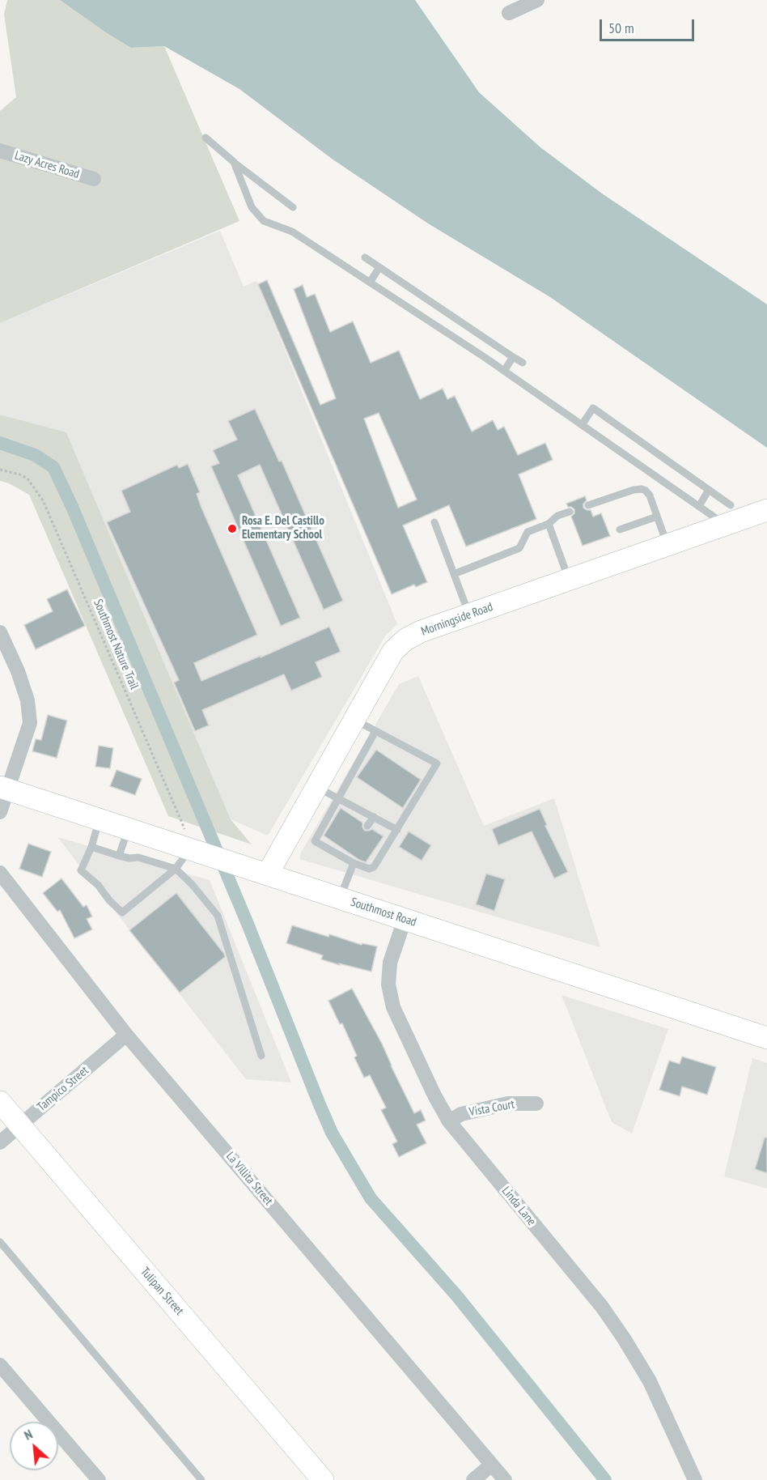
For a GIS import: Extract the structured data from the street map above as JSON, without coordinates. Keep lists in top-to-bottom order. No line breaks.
{"streets":{"street":["Lazy Acres Road","Morningside Road","Southmost Road","Tampico Street","Vista Court","La Villita Street","Linda Lane","Tulipan Street"],"path":["Southmost Nature Trail"]},"crossings":[["Morningside Road","Southmost Road"],["Southmost Nature Trail","Southmost Road"],["Southmost Road","Linda Lane"],["Tampico Street","La Villita Street"],["Tampico Street","Tulipan Street"],["Vista Court","Linda Lane"]],"places":["Rosa E. Del Castillo Elementary School"],"scale_bar":"50 m","north":"top left"}
